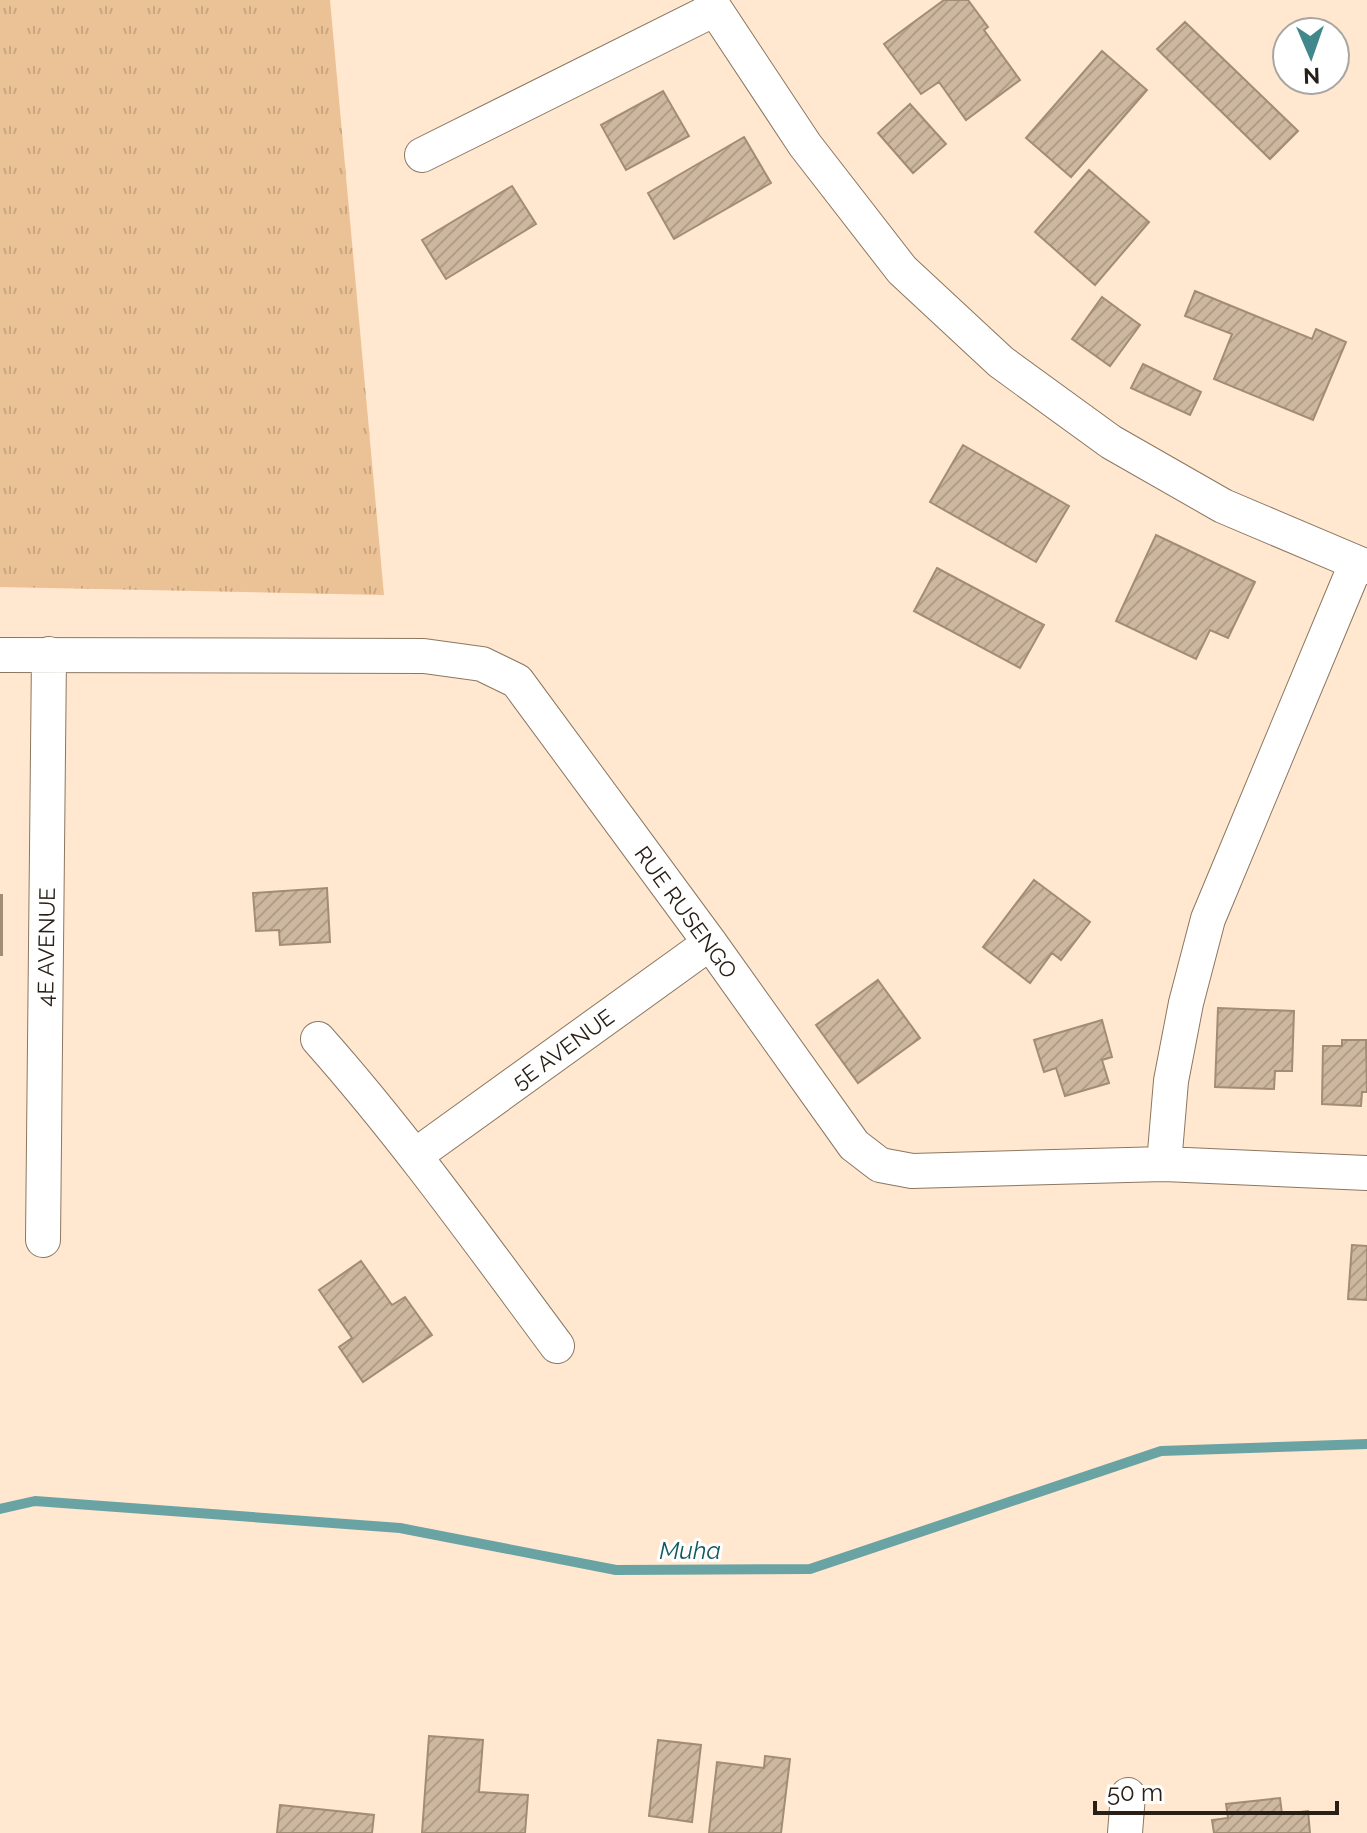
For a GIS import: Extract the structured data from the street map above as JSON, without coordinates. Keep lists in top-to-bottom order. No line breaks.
{"streets":{"street":["RUE RUSENGO","4E AVENUE","5E AVENUE"]},"crossings":[["RUE RUSENGO","4E AVENUE"],["RUE RUSENGO","5E AVENUE"]],"water":["Muha"],"scale_bar":"50 m","north":"bottom"}
